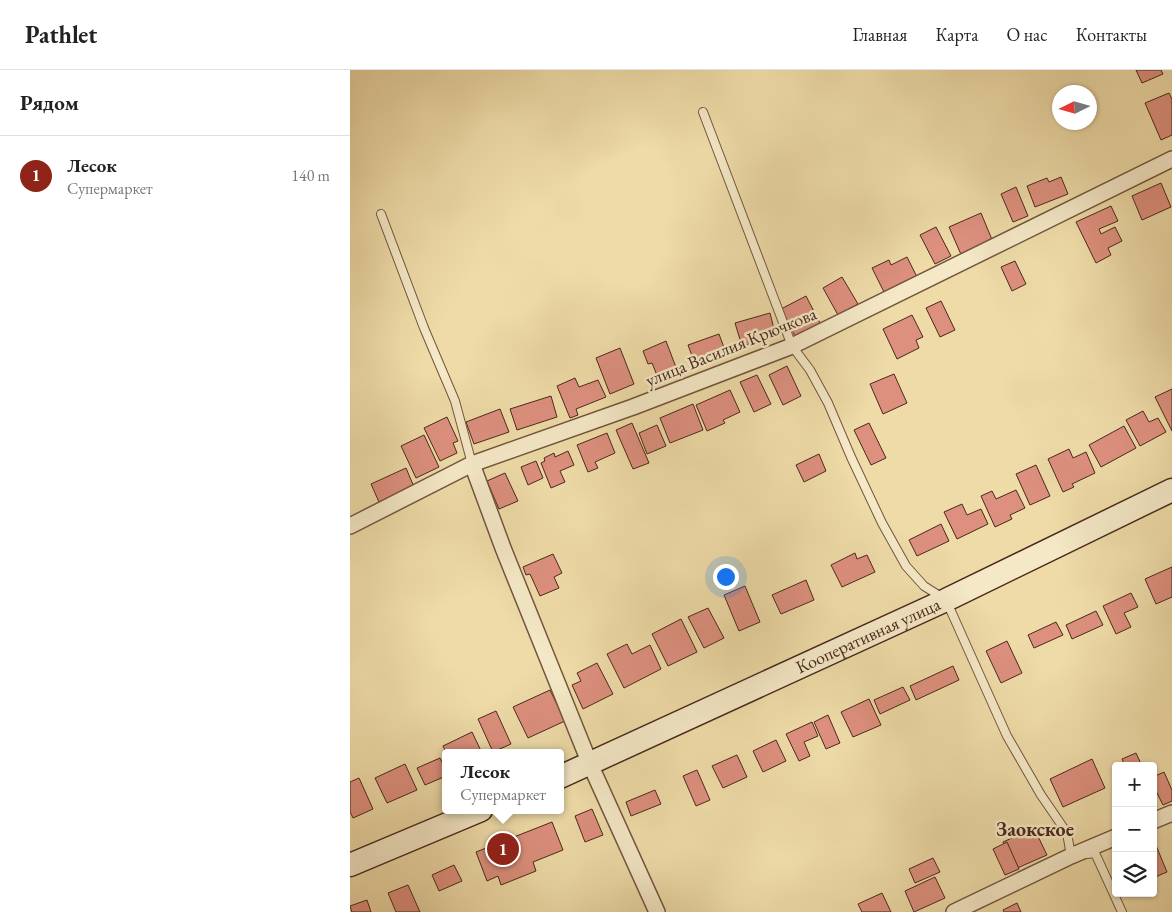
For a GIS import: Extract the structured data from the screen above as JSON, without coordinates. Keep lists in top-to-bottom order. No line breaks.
{"streets":{"street":["улица Василия Крючкова","Кооперативная улица"]},"districts":["Заокское"],"north":"left","page":{"header":"Pathlet","nav":["Главная","Карта","О нас","Контакты"],"heading":"Рядом","list":[{"mark":"1","name":"Лесок","note":"Супермаркет","value":"140 m"}],"popup":["Лесок","Супермаркет"],"map_buttons":["+","−"],"pins":"1"}}
